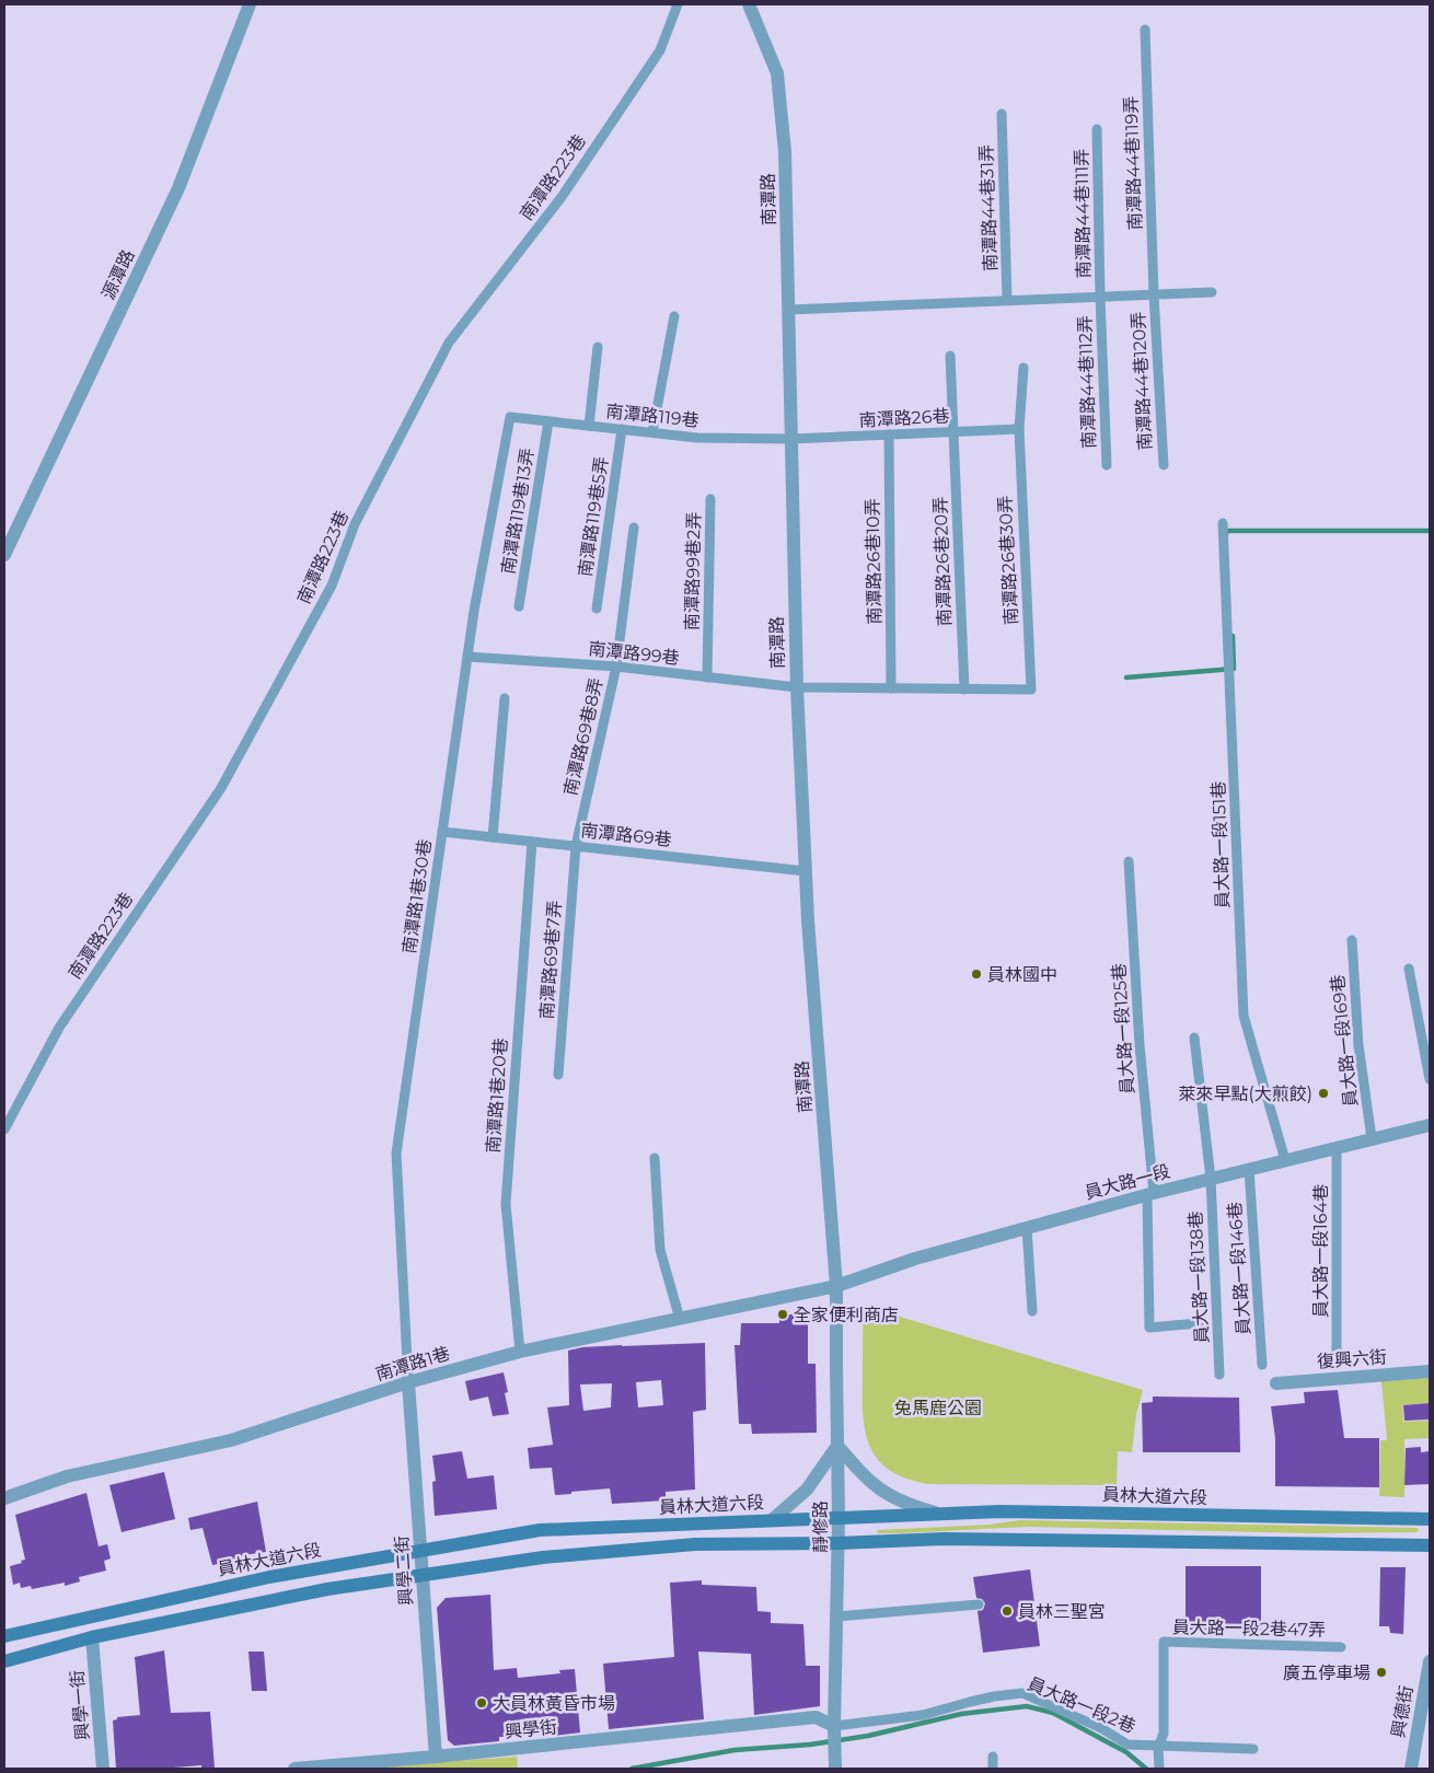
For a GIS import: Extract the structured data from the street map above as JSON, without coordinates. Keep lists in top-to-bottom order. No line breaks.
{"streets":{"main road":["員林大道六段"],"street":["南潭路","源潭路","員大路一段","復興六街","南潭路1巷","靜修路","興學二街","興學一街","興德街","興學街"],"lane":["南潭路44巷119弄","南潭路223巷","南潭路44巷31弄","南潭路44巷111弄","南潭路44巷120弄","南潭路44巷112弄","南潭路119巷","南潭路26巷","南潭路119巷13弄","南潭路119巷5弄","南潭路26巷30弄","南潭路26巷10弄","南潭路26巷20弄","南潭路99巷2弄","南潭路99巷","南潭路69巷8弄","南潭路69巷","員大路一段151巷","南潭路1巷30巷","南潭路69巷7弄","員大路一段125巷","員大路一段169巷","南潭路1巷20巷","員大路一段164巷","員大路一段146巷","員大路一段138巷","員大路一段2巷47弄","員大路一段2巷"]},"crossings":[["南潭路44巷119弄","南潭路44巷120弄"],["南潭路","南潭路119巷"],["南潭路","南潭路26巷"],["南潭路","南潭路99巷"],["南潭路","南潭路69巷"],["南潭路","員大路一段"],["南潭路","南潭路1巷"],["南潭路","靜修路"],["南潭路44巷111弄","南潭路44巷112弄"],["南潭路119巷","南潭路26巷"],["南潭路119巷","南潭路119巷13弄"],["南潭路119巷","南潭路119巷5弄"],["南潭路119巷","南潭路1巷30巷"],["南潭路26巷","南潭路26巷30弄"],["南潭路26巷","南潭路26巷10弄"],["南潭路26巷","南潭路26巷20弄"],["南潭路26巷30弄","南潭路99巷"],["南潭路26巷10弄","南潭路99巷"],["南潭路26巷20弄","南潭路99巷"],["南潭路99巷2弄","南潭路99巷"],["南潭路99巷","南潭路69巷8弄"],["南潭路99巷","南潭路1巷30巷"],["南潭路69巷8弄","南潭路69巷"],["南潭路69巷8弄","南潭路69巷7弄"],["南潭路69巷","南潭路1巷30巷"],["南潭路69巷","南潭路69巷7弄"],["南潭路69巷","南潭路1巷20巷"],["員大路一段151巷","員大路一段"],["南潭路1巷30巷","南潭路1巷"],["南潭路1巷30巷","興學二街"],["員大路一段125巷","員大路一段"],["員大路一段169巷","員大路一段"],["南潭路1巷20巷","南潭路1巷"],["員大路一段","員大路一段164巷"],["員大路一段","員大路一段146巷"],["員大路一段","員大路一段138巷"],["員大路一段","南潭路1巷"],["員大路一段","靜修路"],["南潭路1巷","靜修路"],["南潭路1巷","興學二街"],["員林大道六段","靜修路"],["員林大道六段","興學二街"],["靜修路","員大路一段2巷"],["靜修路","興學街"],["興學二街","興學街"],["員大路一段2巷47弄","員大路一段2巷"],["員大路一段2巷","興學街"]],"parks":["兔馬鹿公園"],"places":["員林國中","萊來早點(大煎餃)","全家便利商店","員林三聖宮","廣五停車場","大員林黃昏市場"]}
